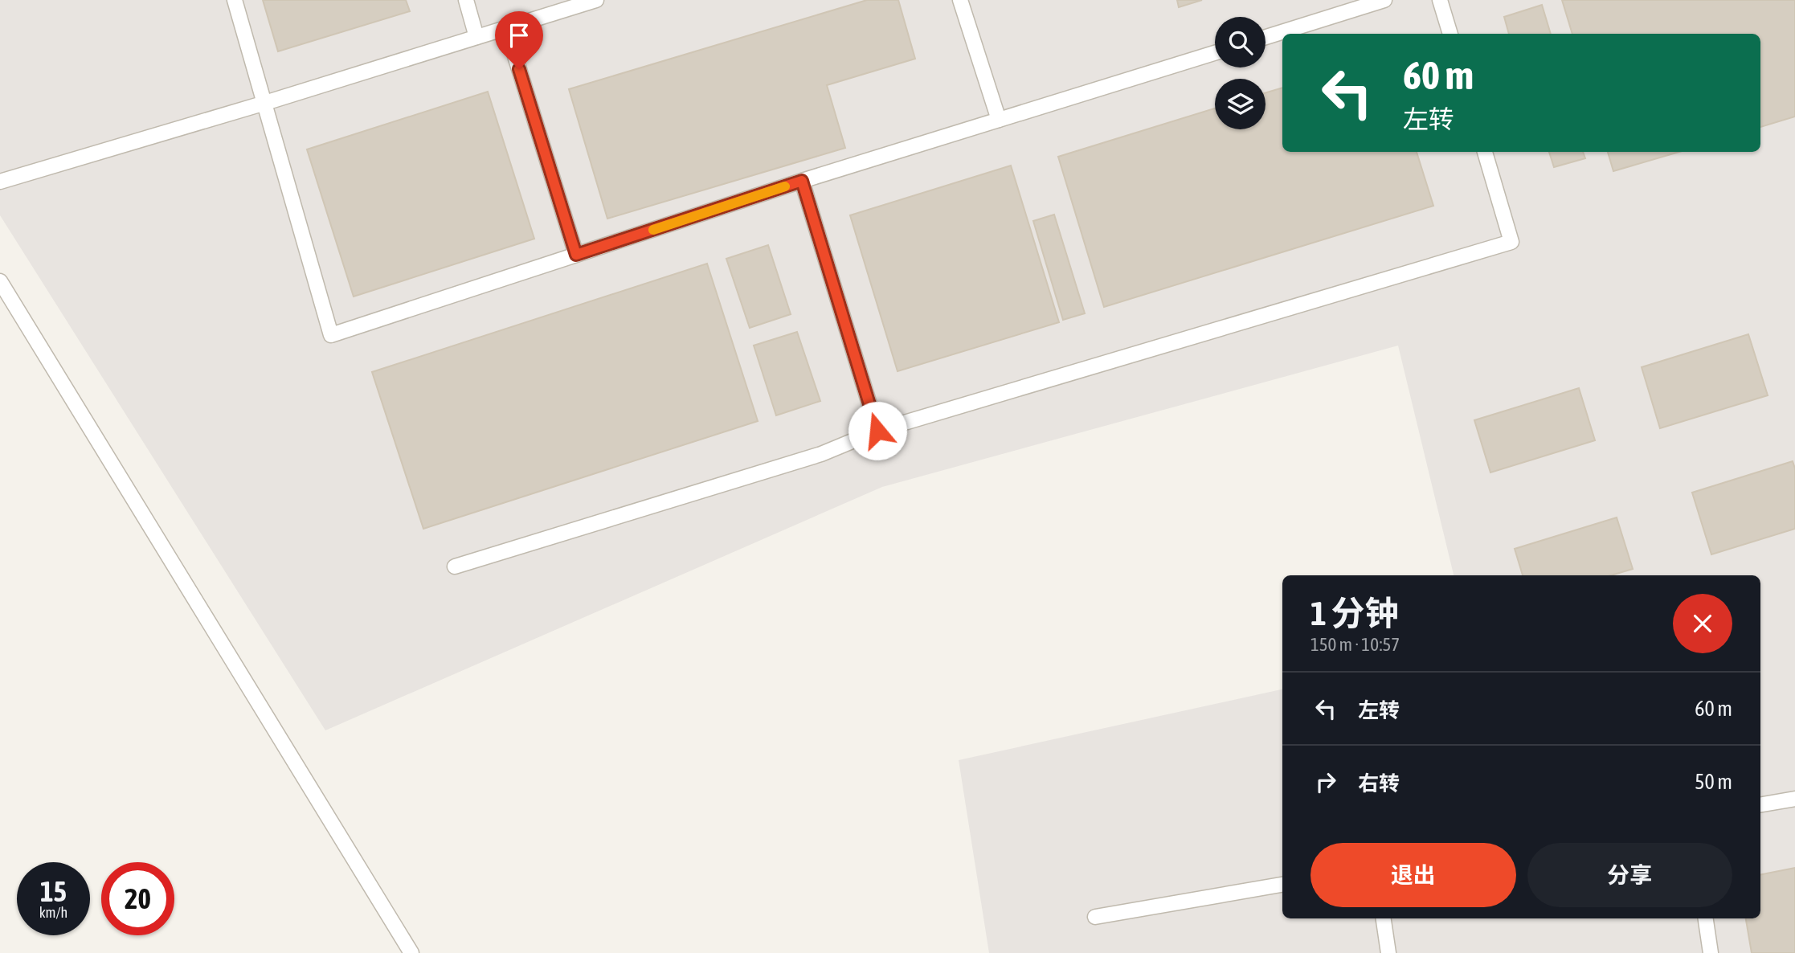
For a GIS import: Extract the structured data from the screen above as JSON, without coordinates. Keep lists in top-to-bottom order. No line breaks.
{"page":{"turn":["60 m","左转"],"heading":["1 分钟","150 m · 10:57"],"list":[{"name":"左转","value":"60 m"},{"name":"右转","value":"50 m"}],"buttons":["退出","分享"],"speed":"15 km/h","limit":"20"}}
